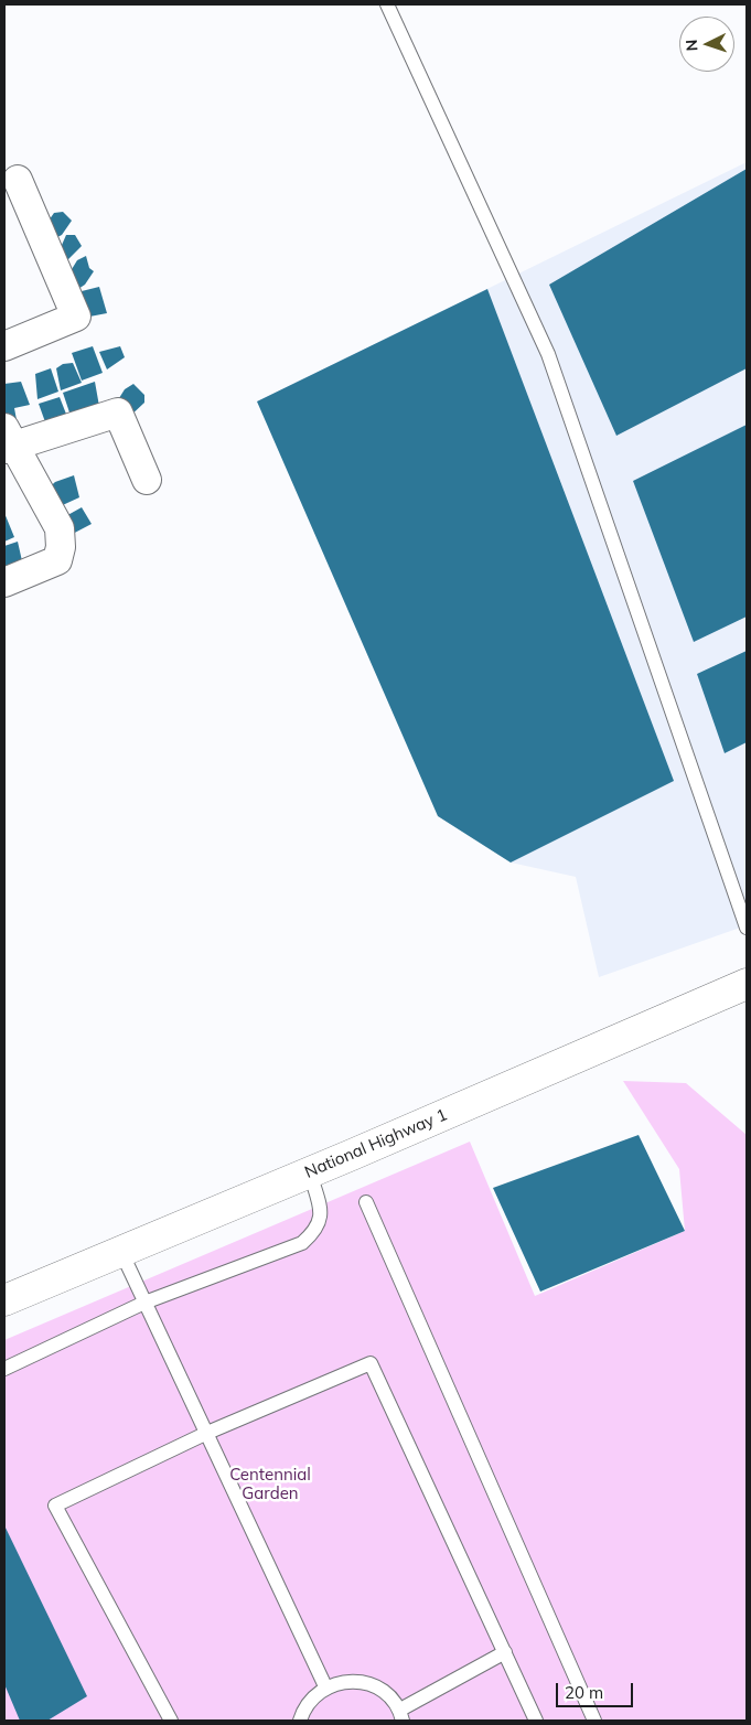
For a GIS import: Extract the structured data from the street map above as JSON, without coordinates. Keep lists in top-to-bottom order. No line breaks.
{"streets":{"highway":["National Highway 1"]},"parks":["Centennial Garden"],"scale_bar":"20 m","north":"left"}
